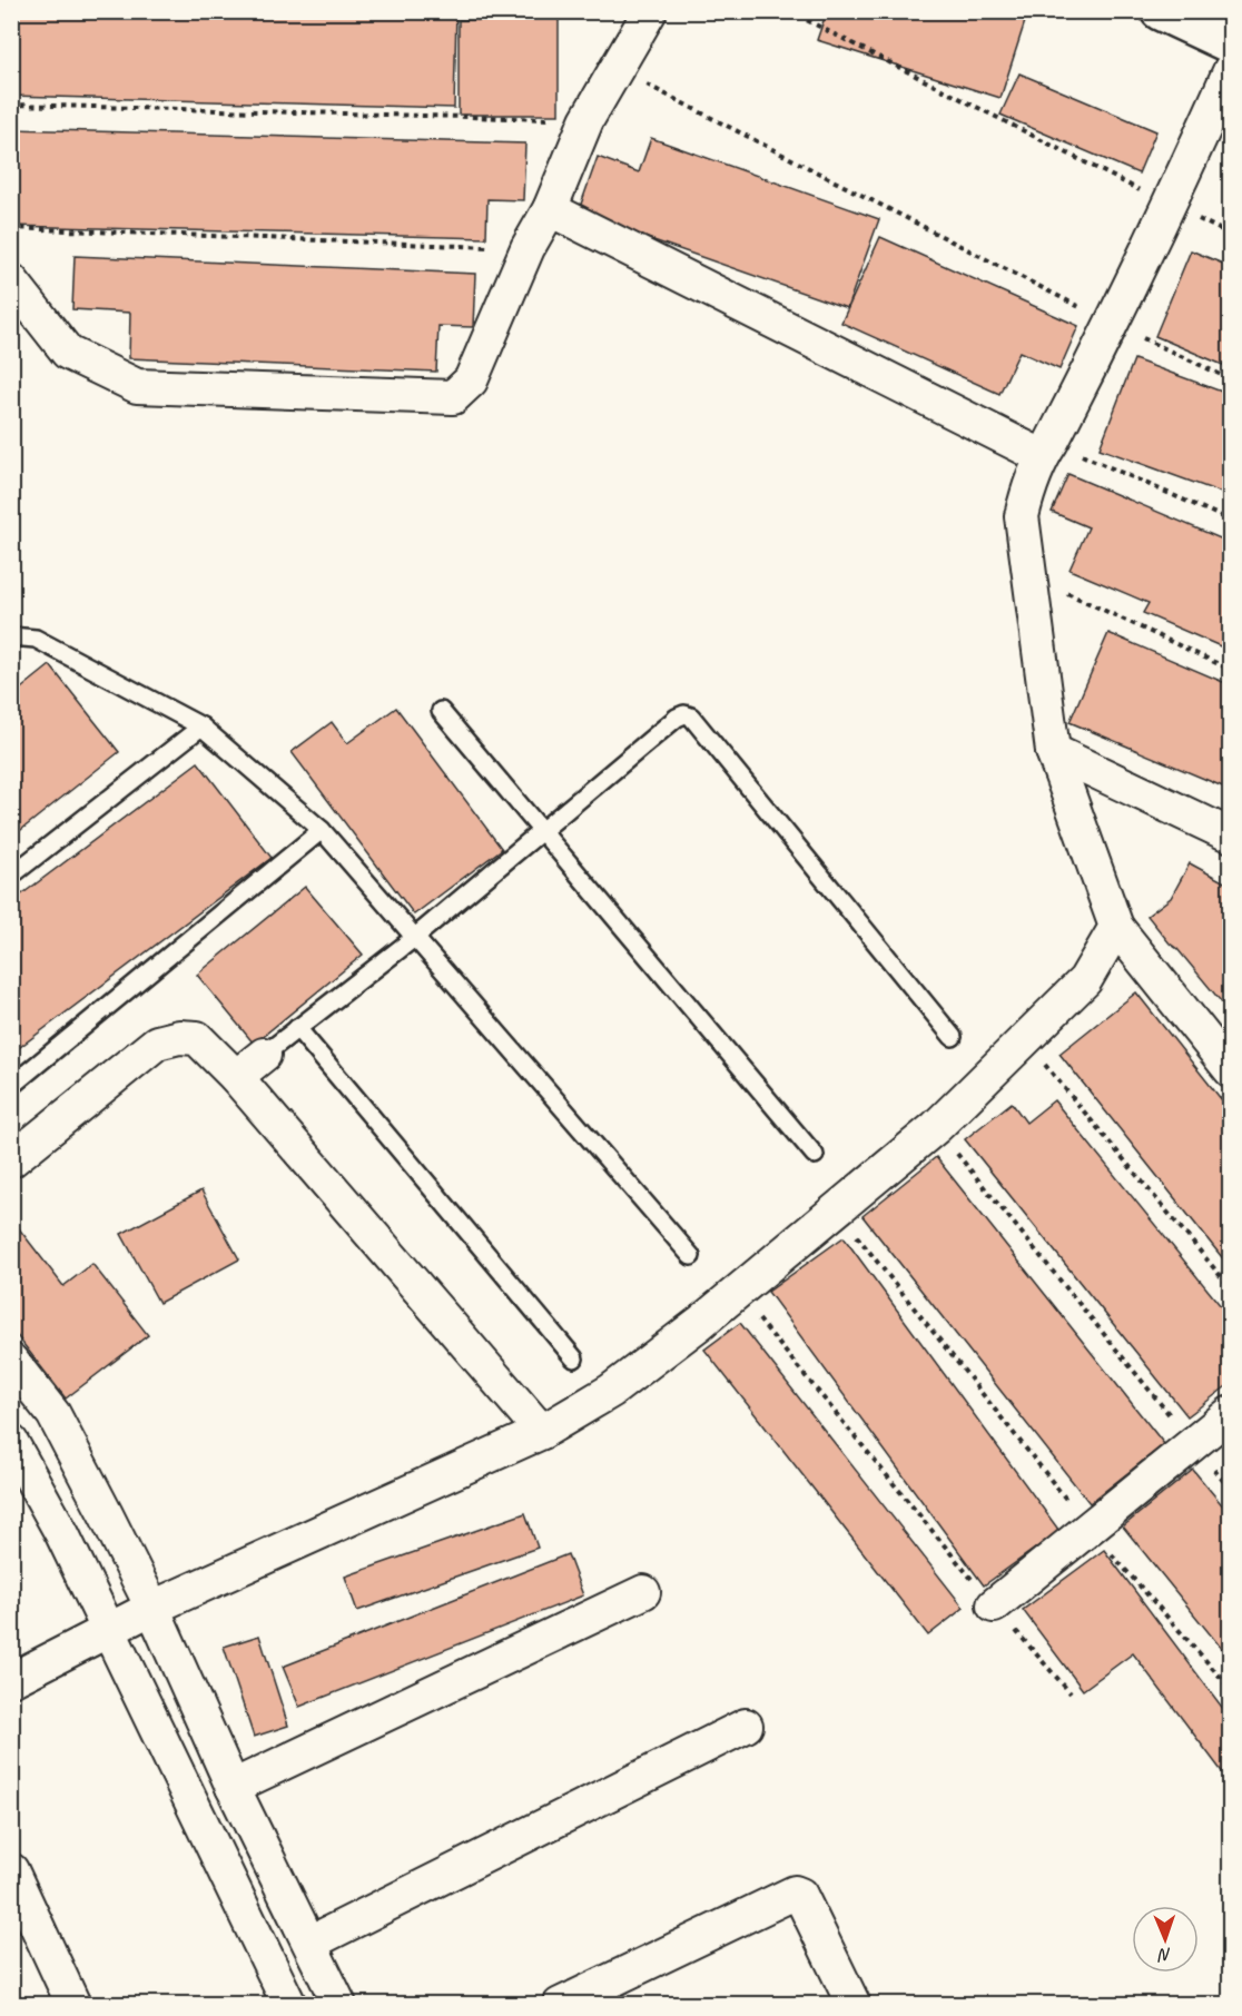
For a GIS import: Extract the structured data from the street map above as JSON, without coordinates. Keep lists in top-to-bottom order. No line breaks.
{"north":"bottom"}
